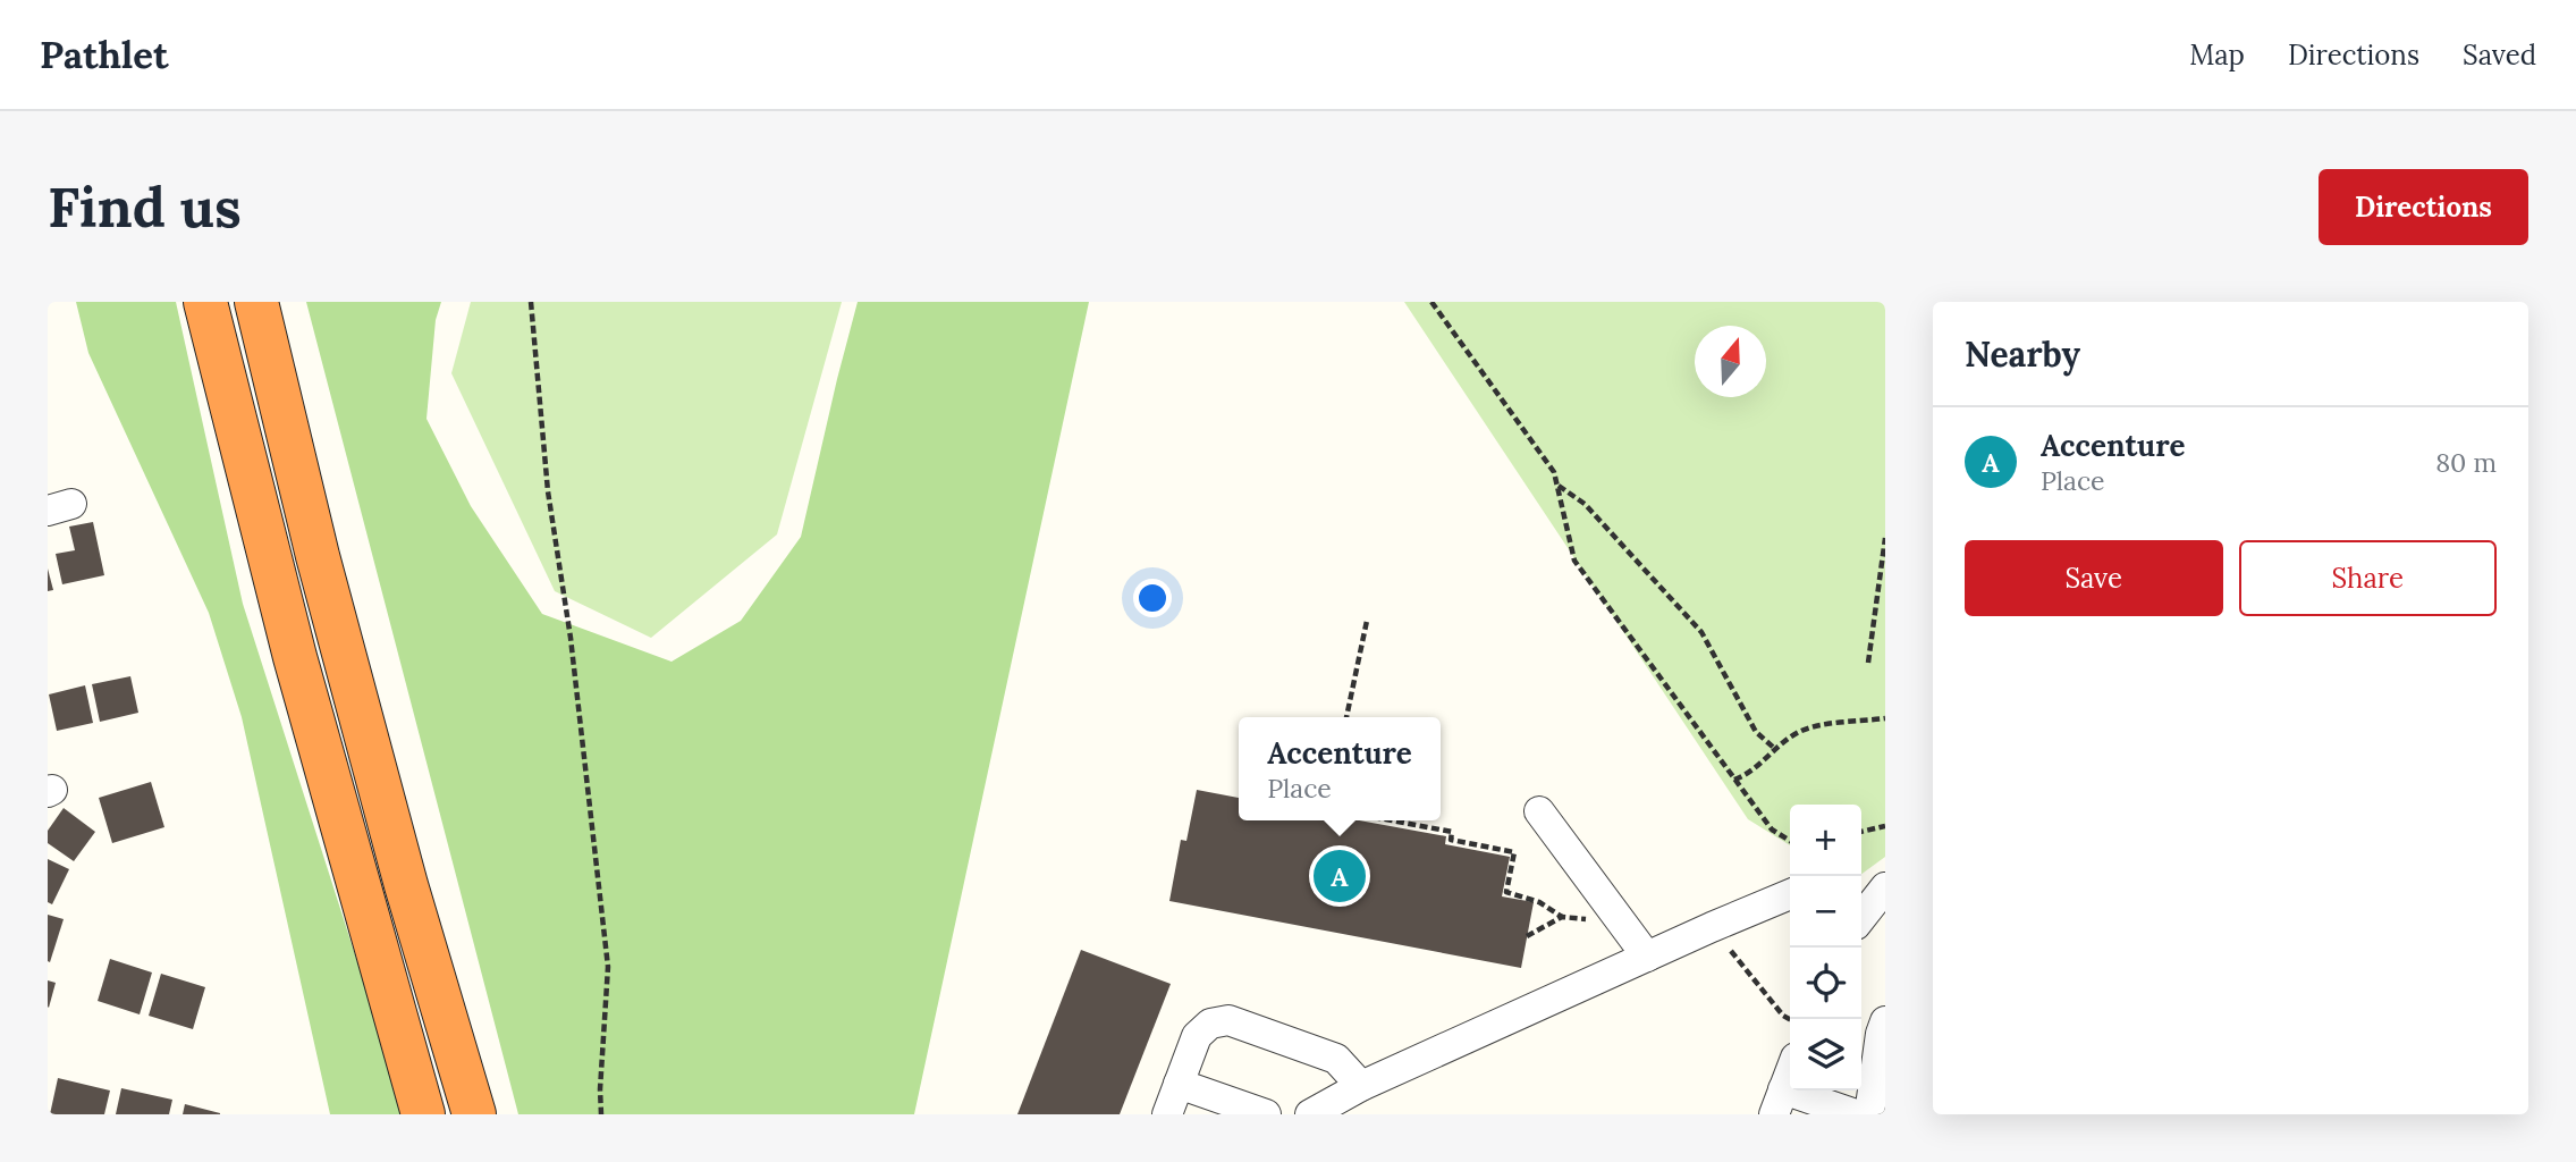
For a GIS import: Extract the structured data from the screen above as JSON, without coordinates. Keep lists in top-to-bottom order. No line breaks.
{"north":"top","page":{"header":"Pathlet","nav":["Map","Directions","Saved"],"buttons":["Directions",["Save","Share"]],"title":"Find us","heading":"Nearby","list":[{"mark":"A","name":"Accenture","note":"Place","value":"80 m"}],"popup":["Accenture","Place"],"map_buttons":["+","−"],"pins":"A"}}
